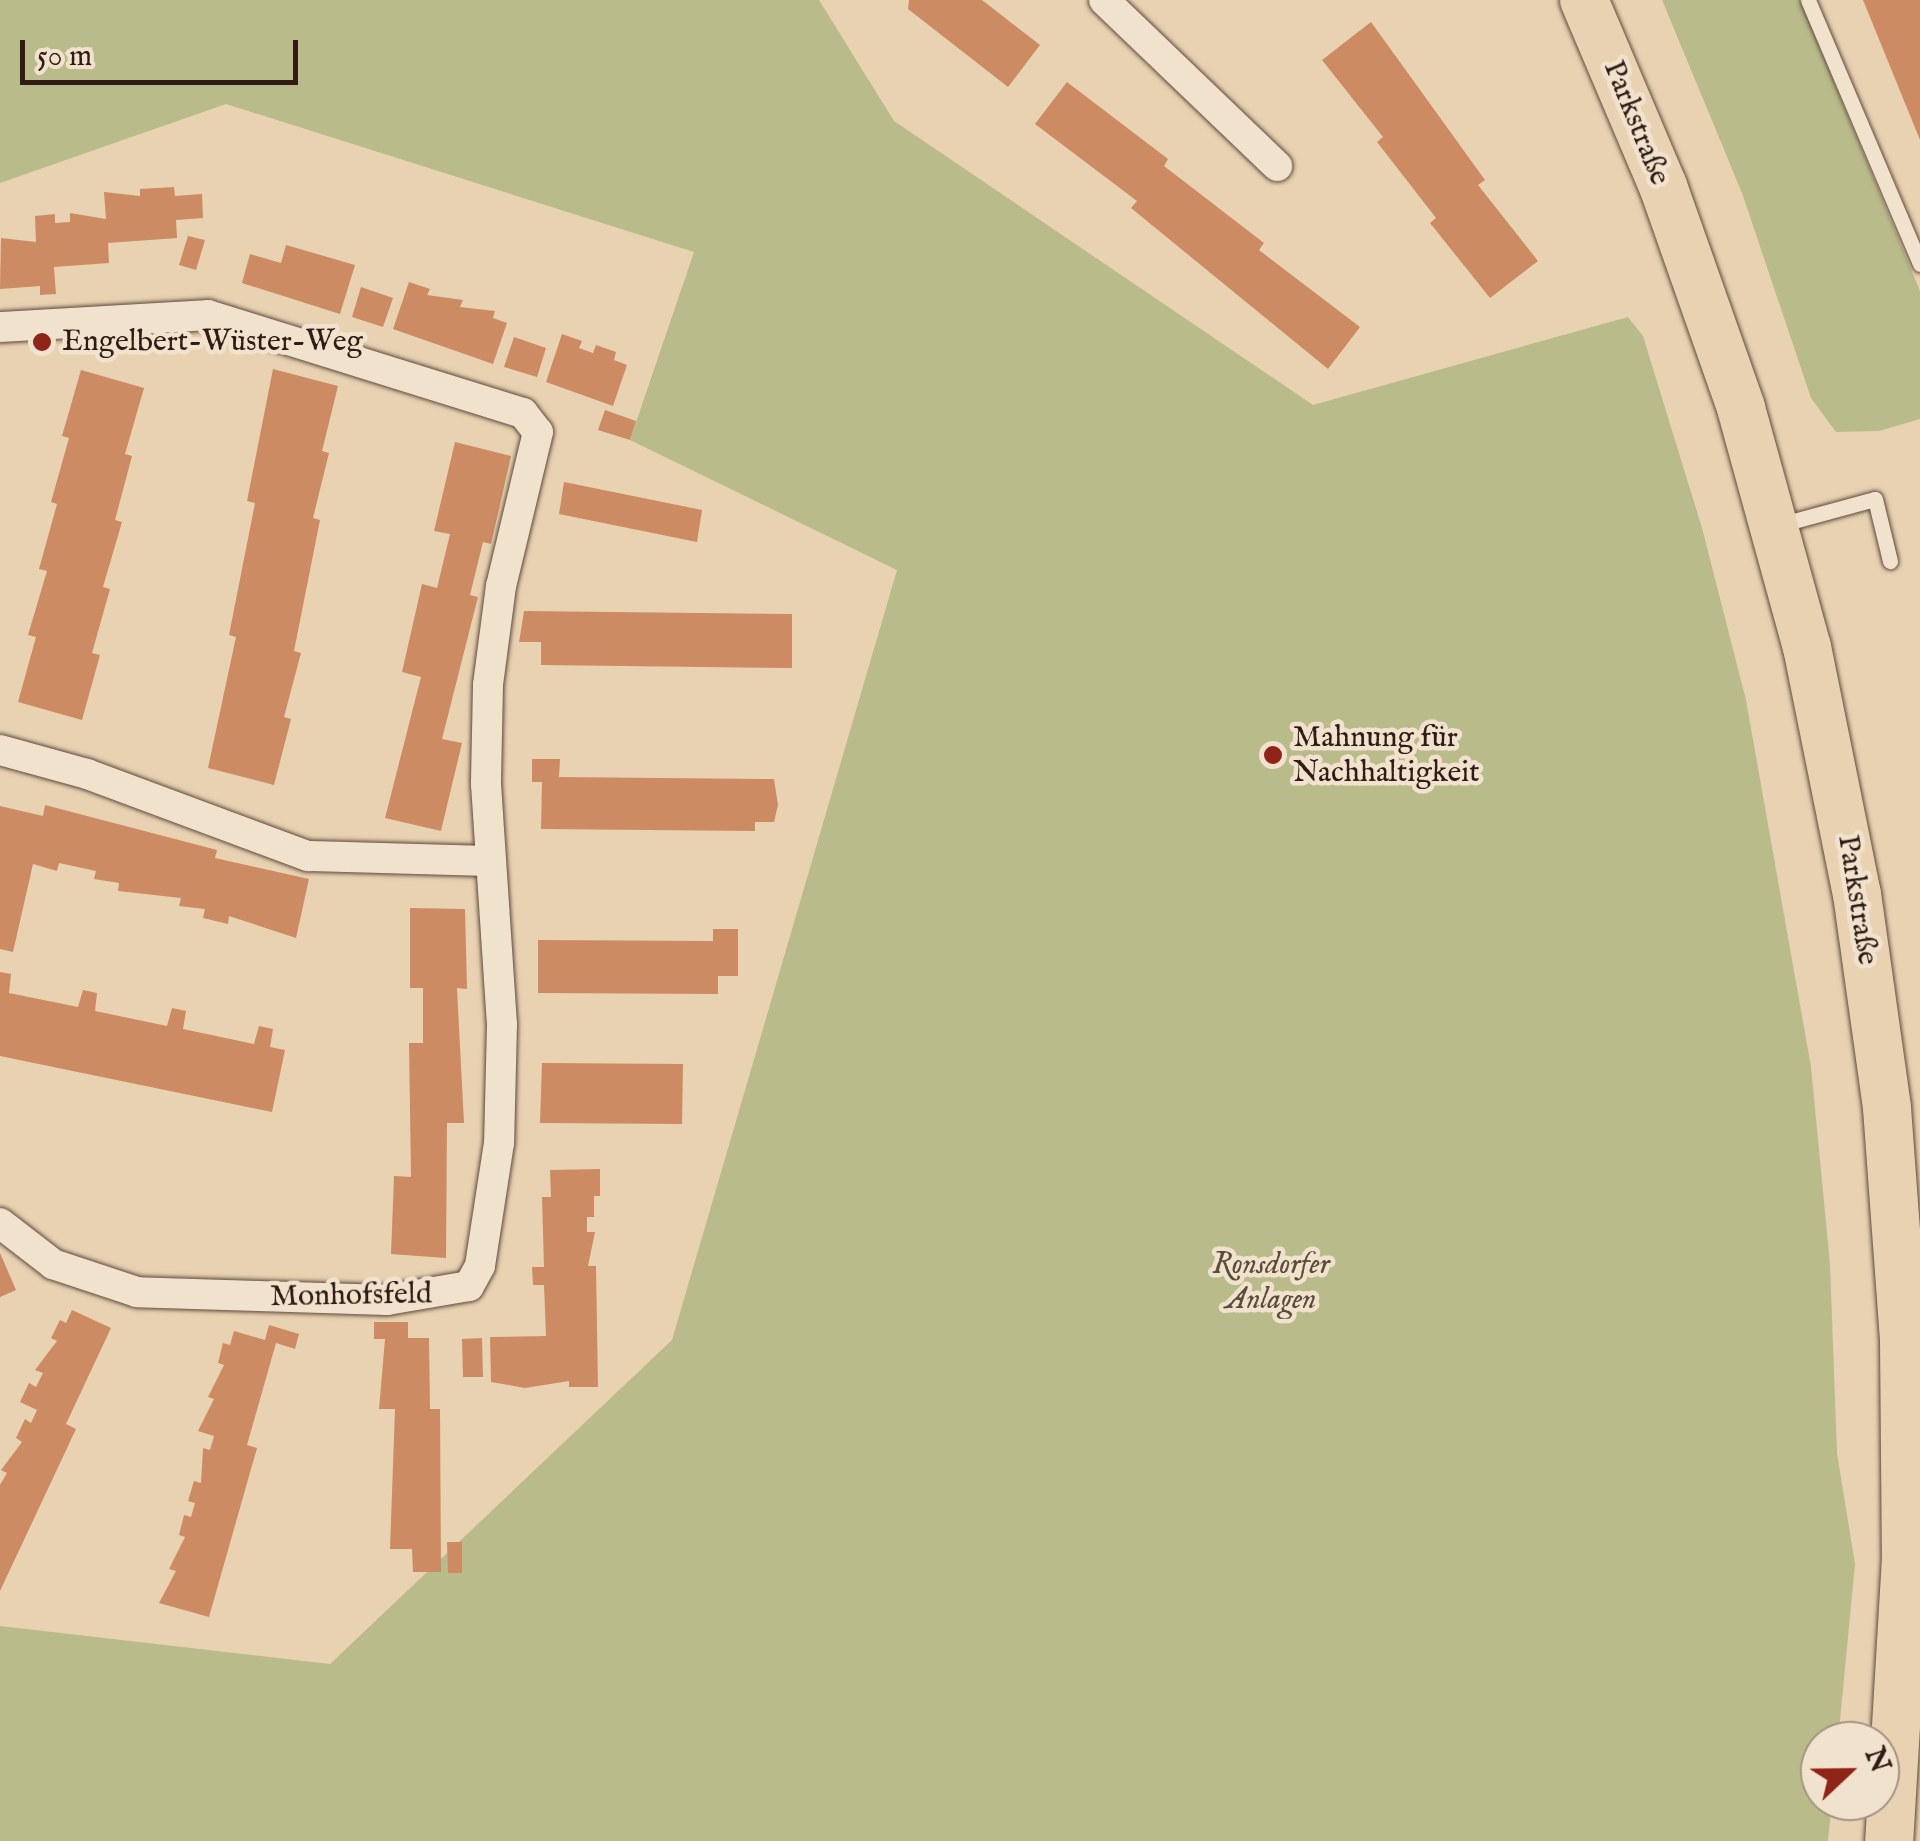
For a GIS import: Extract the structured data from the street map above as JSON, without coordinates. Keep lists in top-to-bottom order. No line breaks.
{"streets":{"main road":["Parkstraße"],"street":["Monhofsfeld"]},"parks":["Ronsdorfer Anlagen"],"places":["Engelbert-Wüster-Weg","Mahnung für Nachhaltigkeit"],"scale_bar":"50 m","north":"right"}
